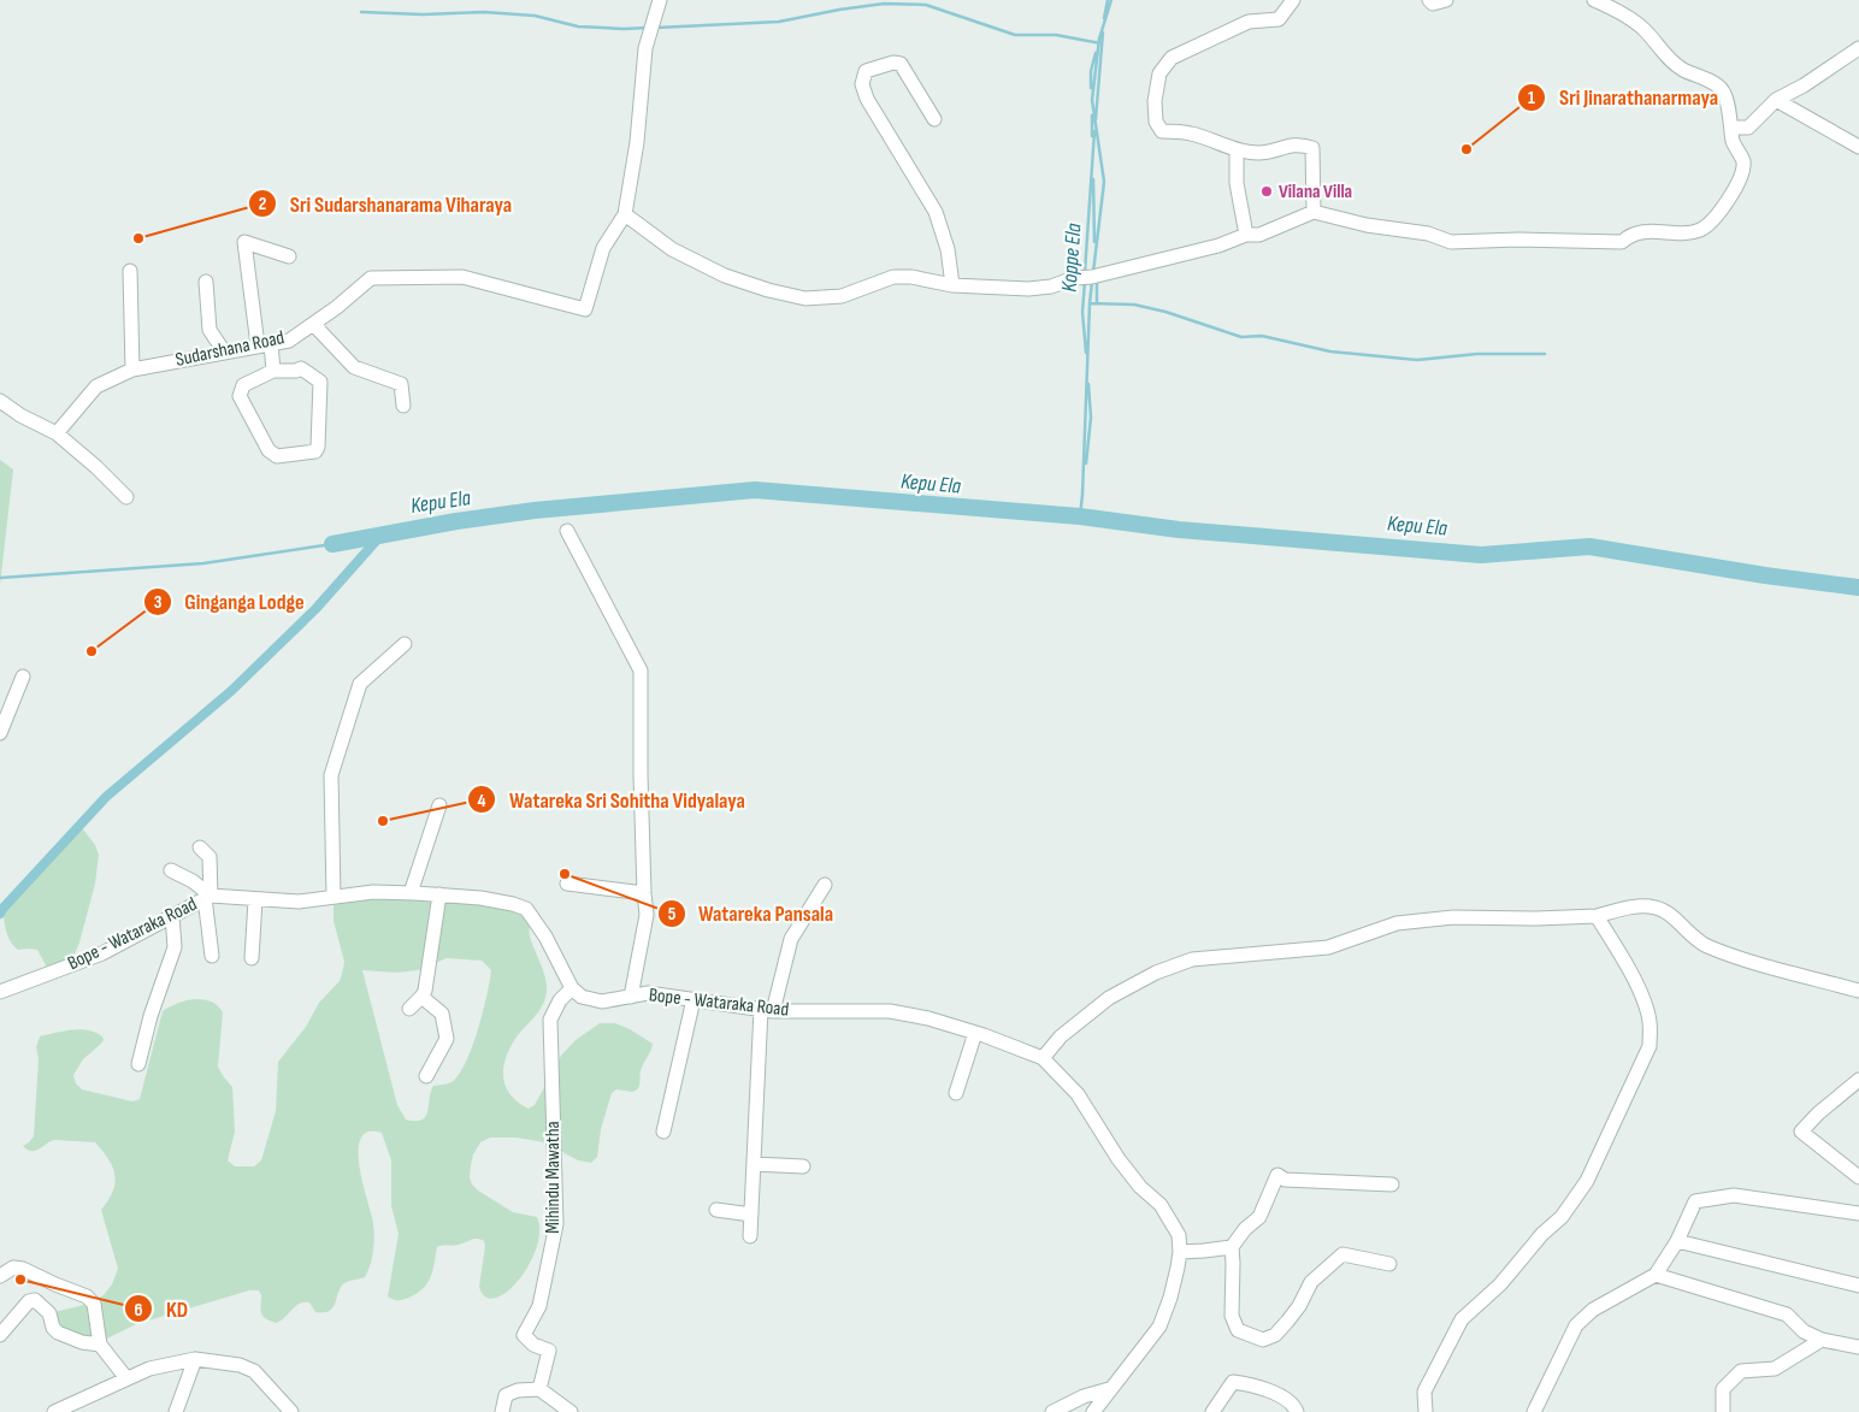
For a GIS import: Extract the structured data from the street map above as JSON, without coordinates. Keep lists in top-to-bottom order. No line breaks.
{"streets":{"street":["Sudarshana Road","Bope - Wataraka Road","Mihindu Mawatha"]},"crossings":[["Bope - Wataraka Road","Mihindu Mawatha"]],"water":["Koppe Ela","Kepu Ela"],"places":["Sri Jinarathanarmaya","Vilana Villa","Sri Sudarshanarama Viharaya","Ginganga Lodge","Watareka Sri Sohitha Vidyalaya","Watareka Pansala","KD"]}
